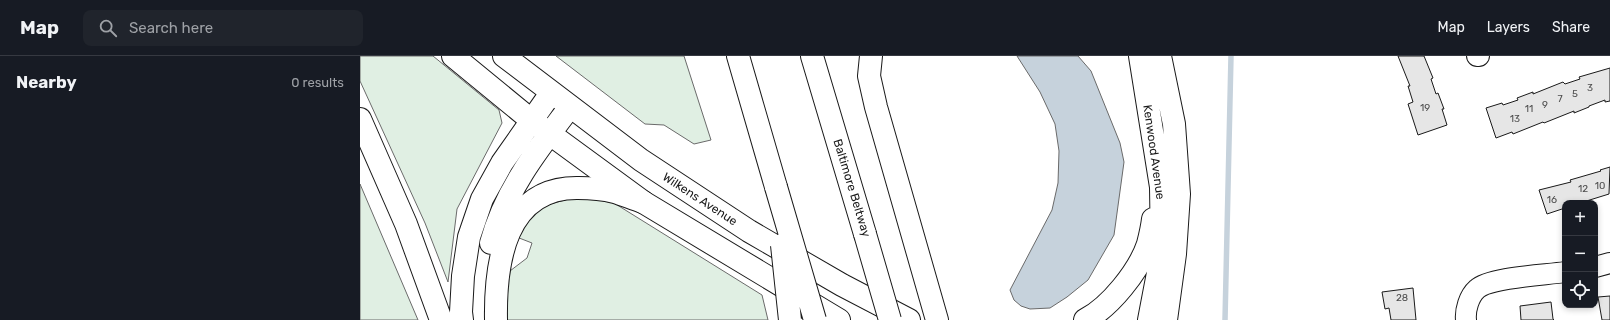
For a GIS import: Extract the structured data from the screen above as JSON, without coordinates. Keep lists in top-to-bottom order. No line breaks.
{"streets":{"main road":["Kenwood Avenue","Baltimore Beltway","Wilkens Avenue"]},"house_numbers":["3","5","7","9","19","11","13","10","12","16","28"],"page":{"header":"Map","search":"Search here","nav":["Map","Layers","Share"],"heading":["Nearby","0 results"],"map_buttons":["+","−"]}}
